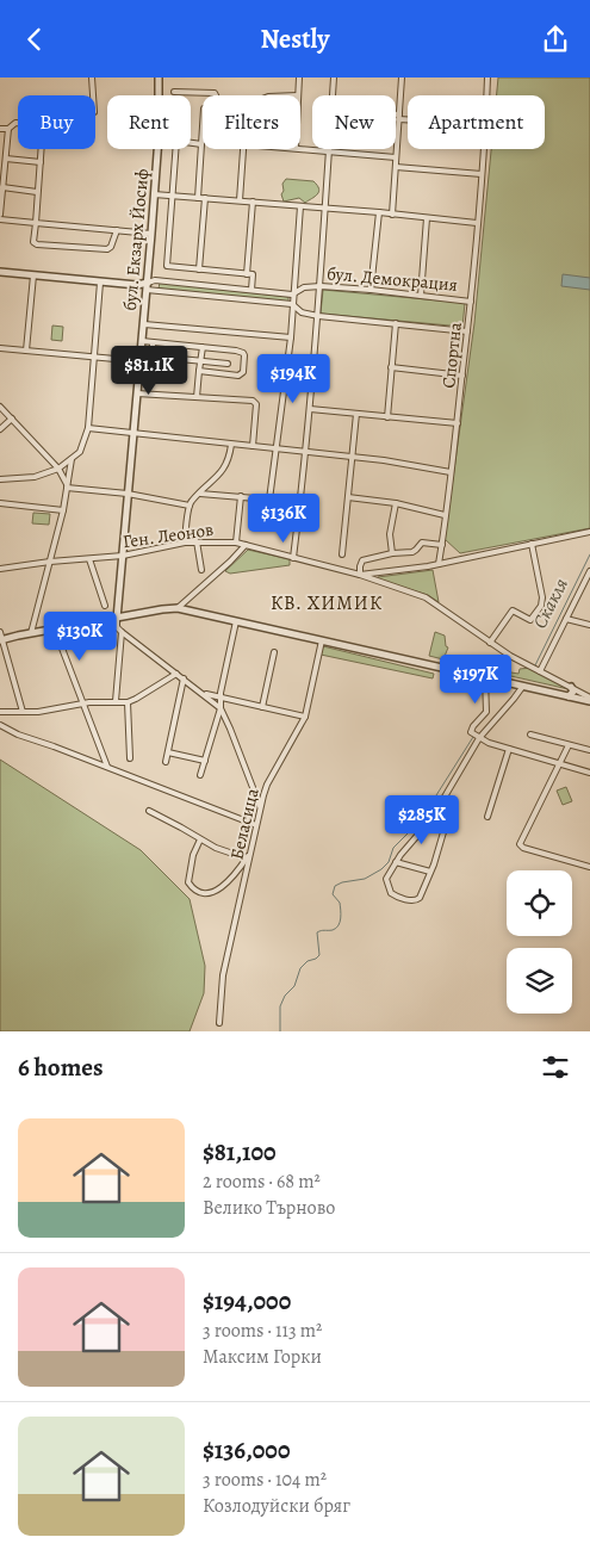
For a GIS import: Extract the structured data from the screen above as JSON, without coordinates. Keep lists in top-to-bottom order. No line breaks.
{"streets":{"street":["бул. Екзарх Йосиф","бул. Демокрация","Спортна","Ген. Леонов","Беласица"]},"crossings":[["бул. Екзарх Йосиф","бул. Демокрация"],["бул. Екзарх Йосиф","Ген. Леонов"],["бул. Демокрация","Спортна"]],"districts":["КВ. ХИМИК"],"water":["Скакля"],"page":{"header":"Nestly","chip":["Buy","Rent","Filters","New","Apartment"],"price":["$81.1K","$194K","$136K","$130K","$197K","$285K"],"heading":"6 homes","list":[{"name":"$81,100","note":"2 rooms · 68 m² · Велико Търново"},{"name":"$194,000","note":"3 rooms · 113 m² · Максим Горки"},{"name":"$136,000","note":"3 rooms · 104 m² · Козлодуйски бряг"}]}}
